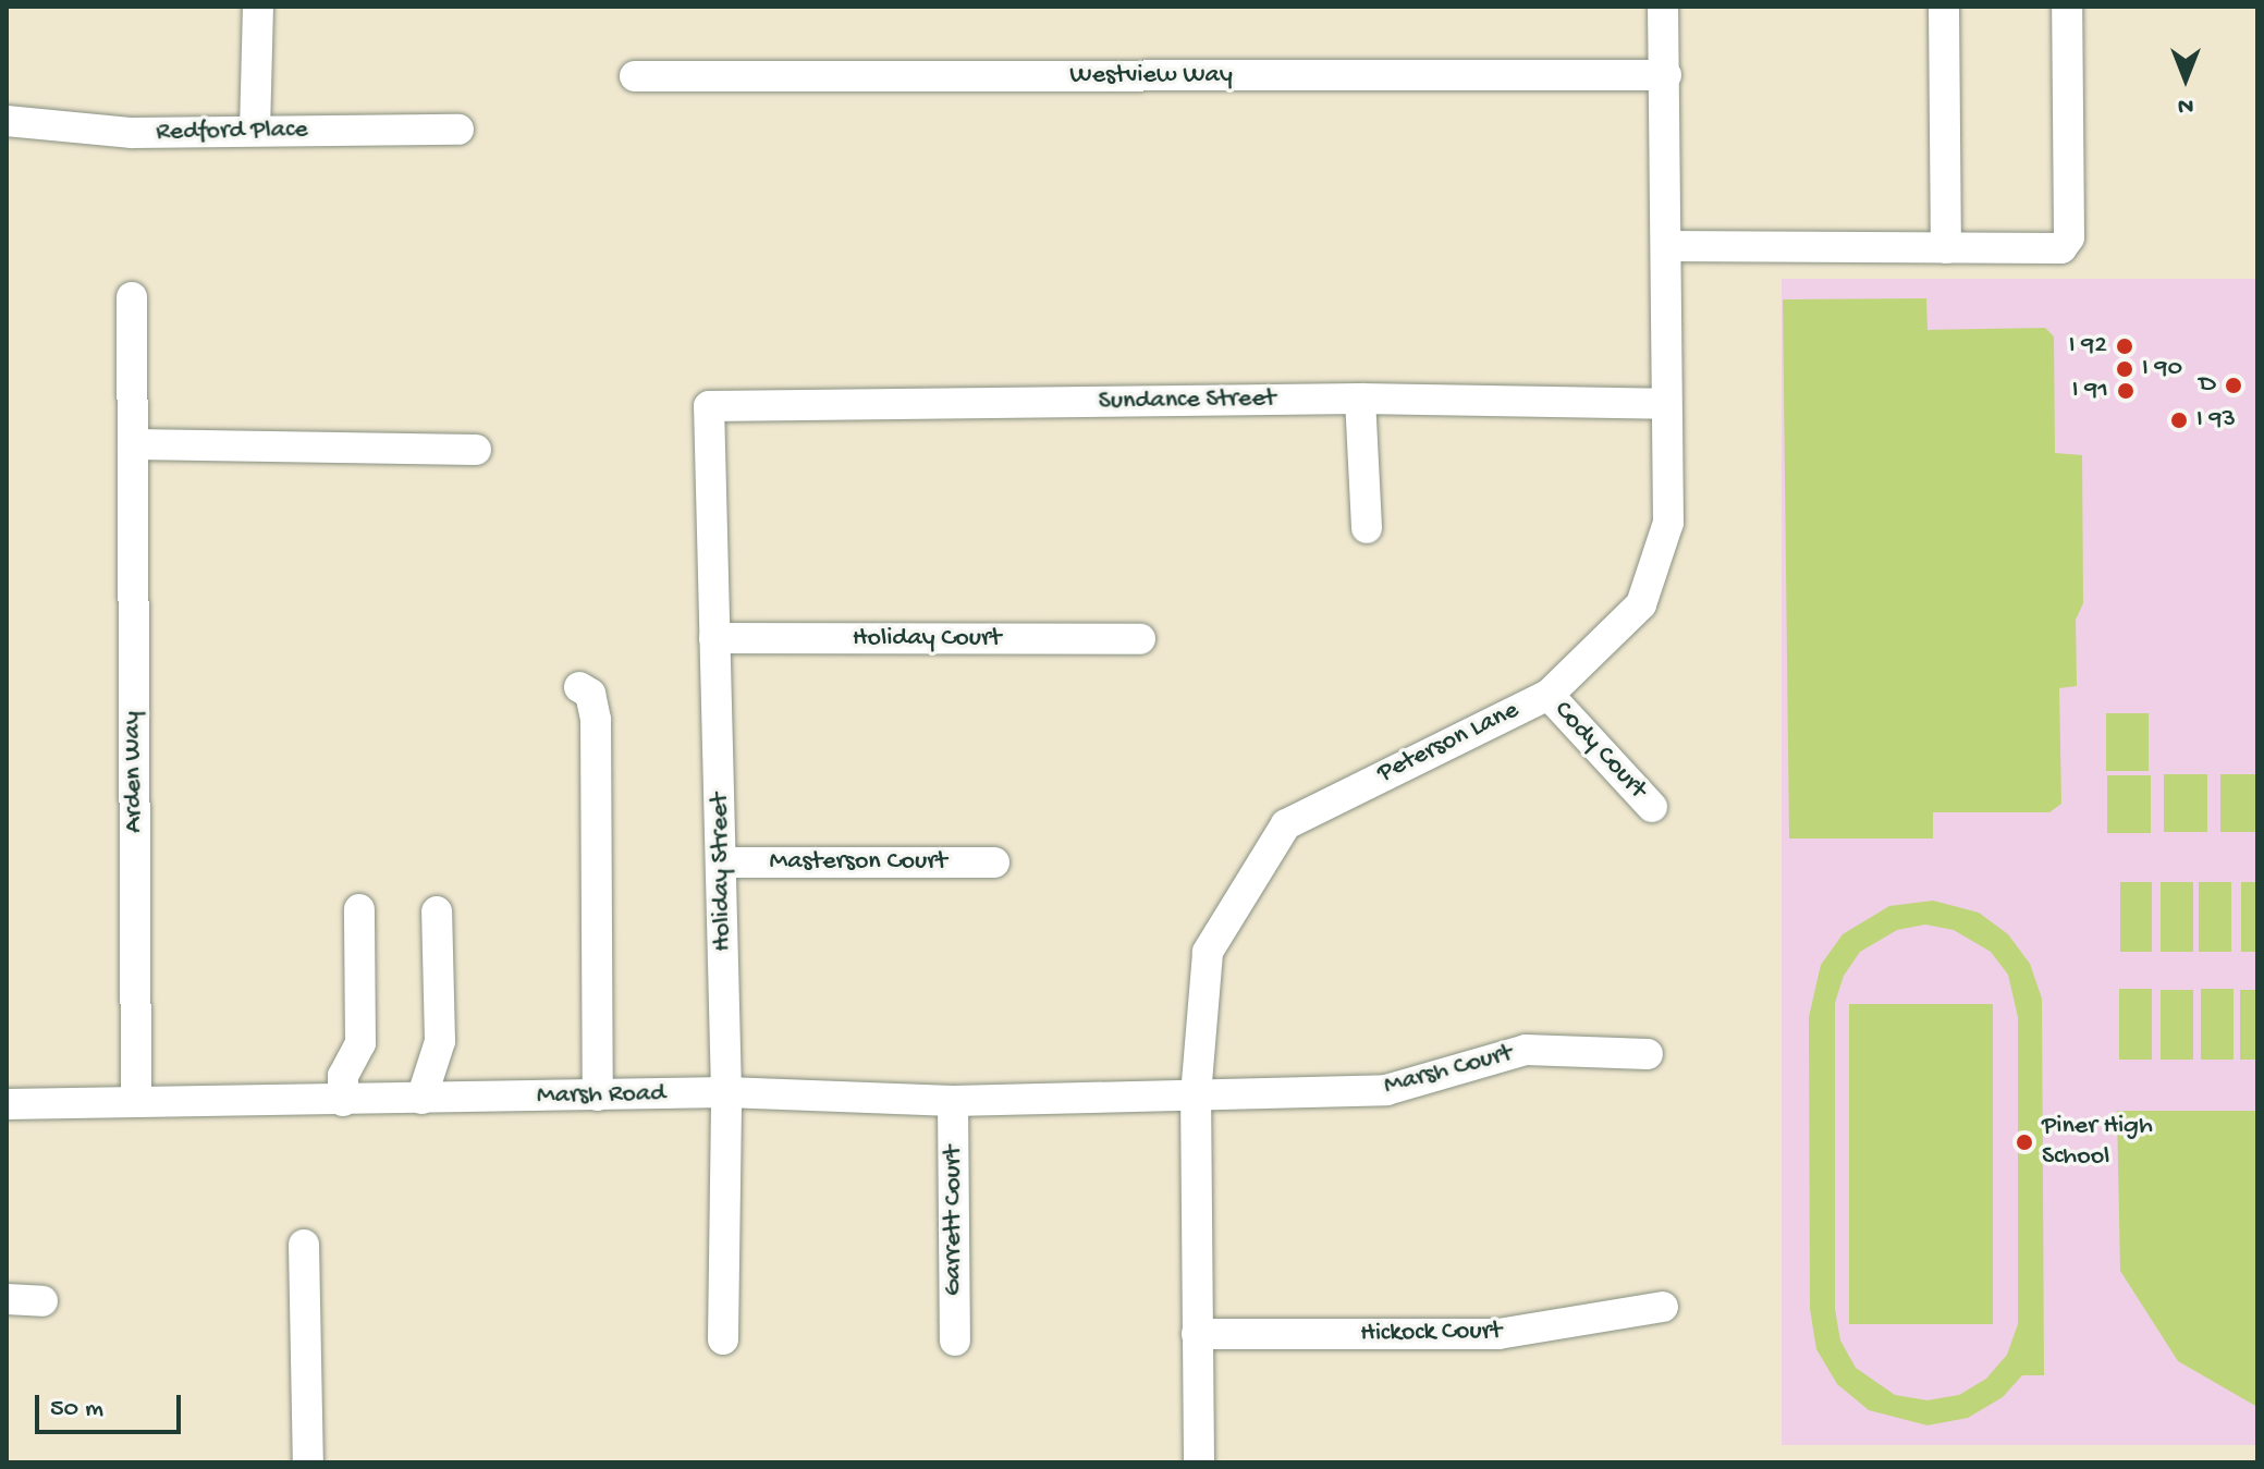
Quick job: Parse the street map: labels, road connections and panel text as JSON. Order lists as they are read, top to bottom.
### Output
{
  "streets": {
    "street": [
      "Westview Way",
      "Redford Place",
      "Sundance Street",
      "Holiday Court",
      "Peterson Lane",
      "Cody Court",
      "Arden Way",
      "Masterson Court",
      "Holiday Street",
      "Marsh Court",
      "Marsh Road",
      "Garrett Court",
      "Hickock Court"
    ]
  },
  "crossings": [
    ["Westview Way", "Peterson Lane"],
    ["Sundance Street", "Peterson Lane"],
    ["Sundance Street", "Holiday Street"],
    ["Holiday Court", "Holiday Street"],
    ["Peterson Lane", "Cody Court"],
    ["Peterson Lane", "Marsh Court"],
    ["Peterson Lane", "Marsh Road"],
    ["Peterson Lane", "Hickock Court"],
    ["Arden Way", "Marsh Road"],
    ["Masterson Court", "Holiday Street"],
    ["Holiday Street", "Marsh Road"],
    ["Marsh Court", "Marsh Road"],
    ["Marsh Road", "Garrett Court"]
  ],
  "places": [
    "I 92",
    "I 90",
    "D",
    "I 91",
    "I 93",
    "Piner High School"
  ],
  "scale_bar": "50 m",
  "north": "bottom"
}
